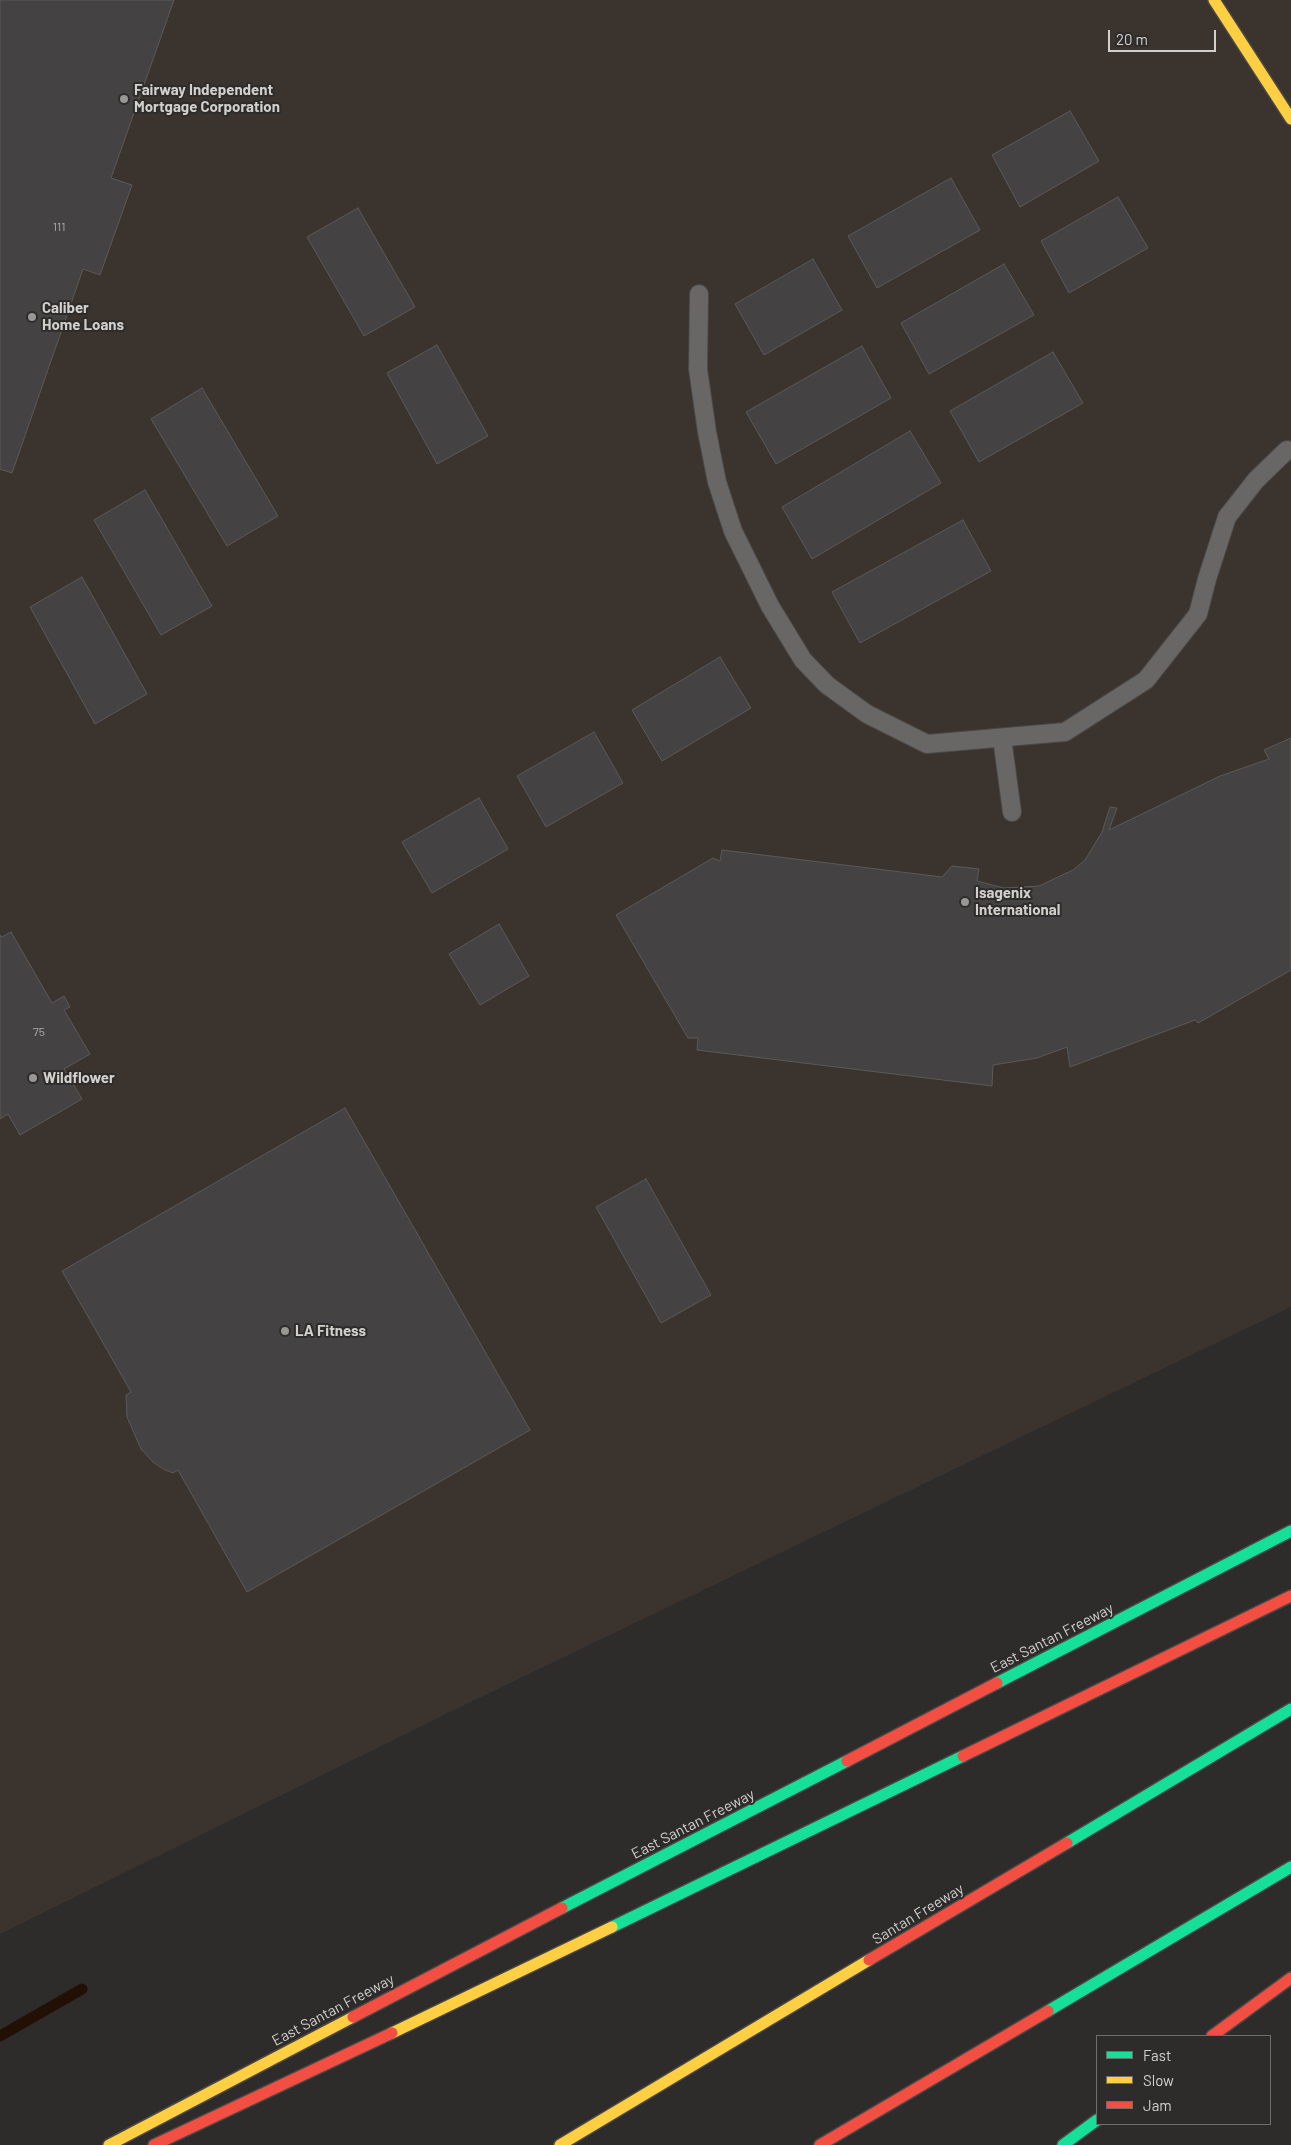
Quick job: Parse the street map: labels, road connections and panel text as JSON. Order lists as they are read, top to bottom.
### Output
{
  "streets": {
    "main road": ["East Santan Freeway", "Santan Freeway"]
  },
  "places": [
    "Fairway Independent Mortgage Corporation",
    "Caliber Home Loans",
    "Isagenix International",
    "Wildflower",
    "LA Fitness"
  ],
  "house_numbers": ["111", "75"],
  "legend": ["Fast", "Slow", "Jam"],
  "scale_bar": "20 m"
}
